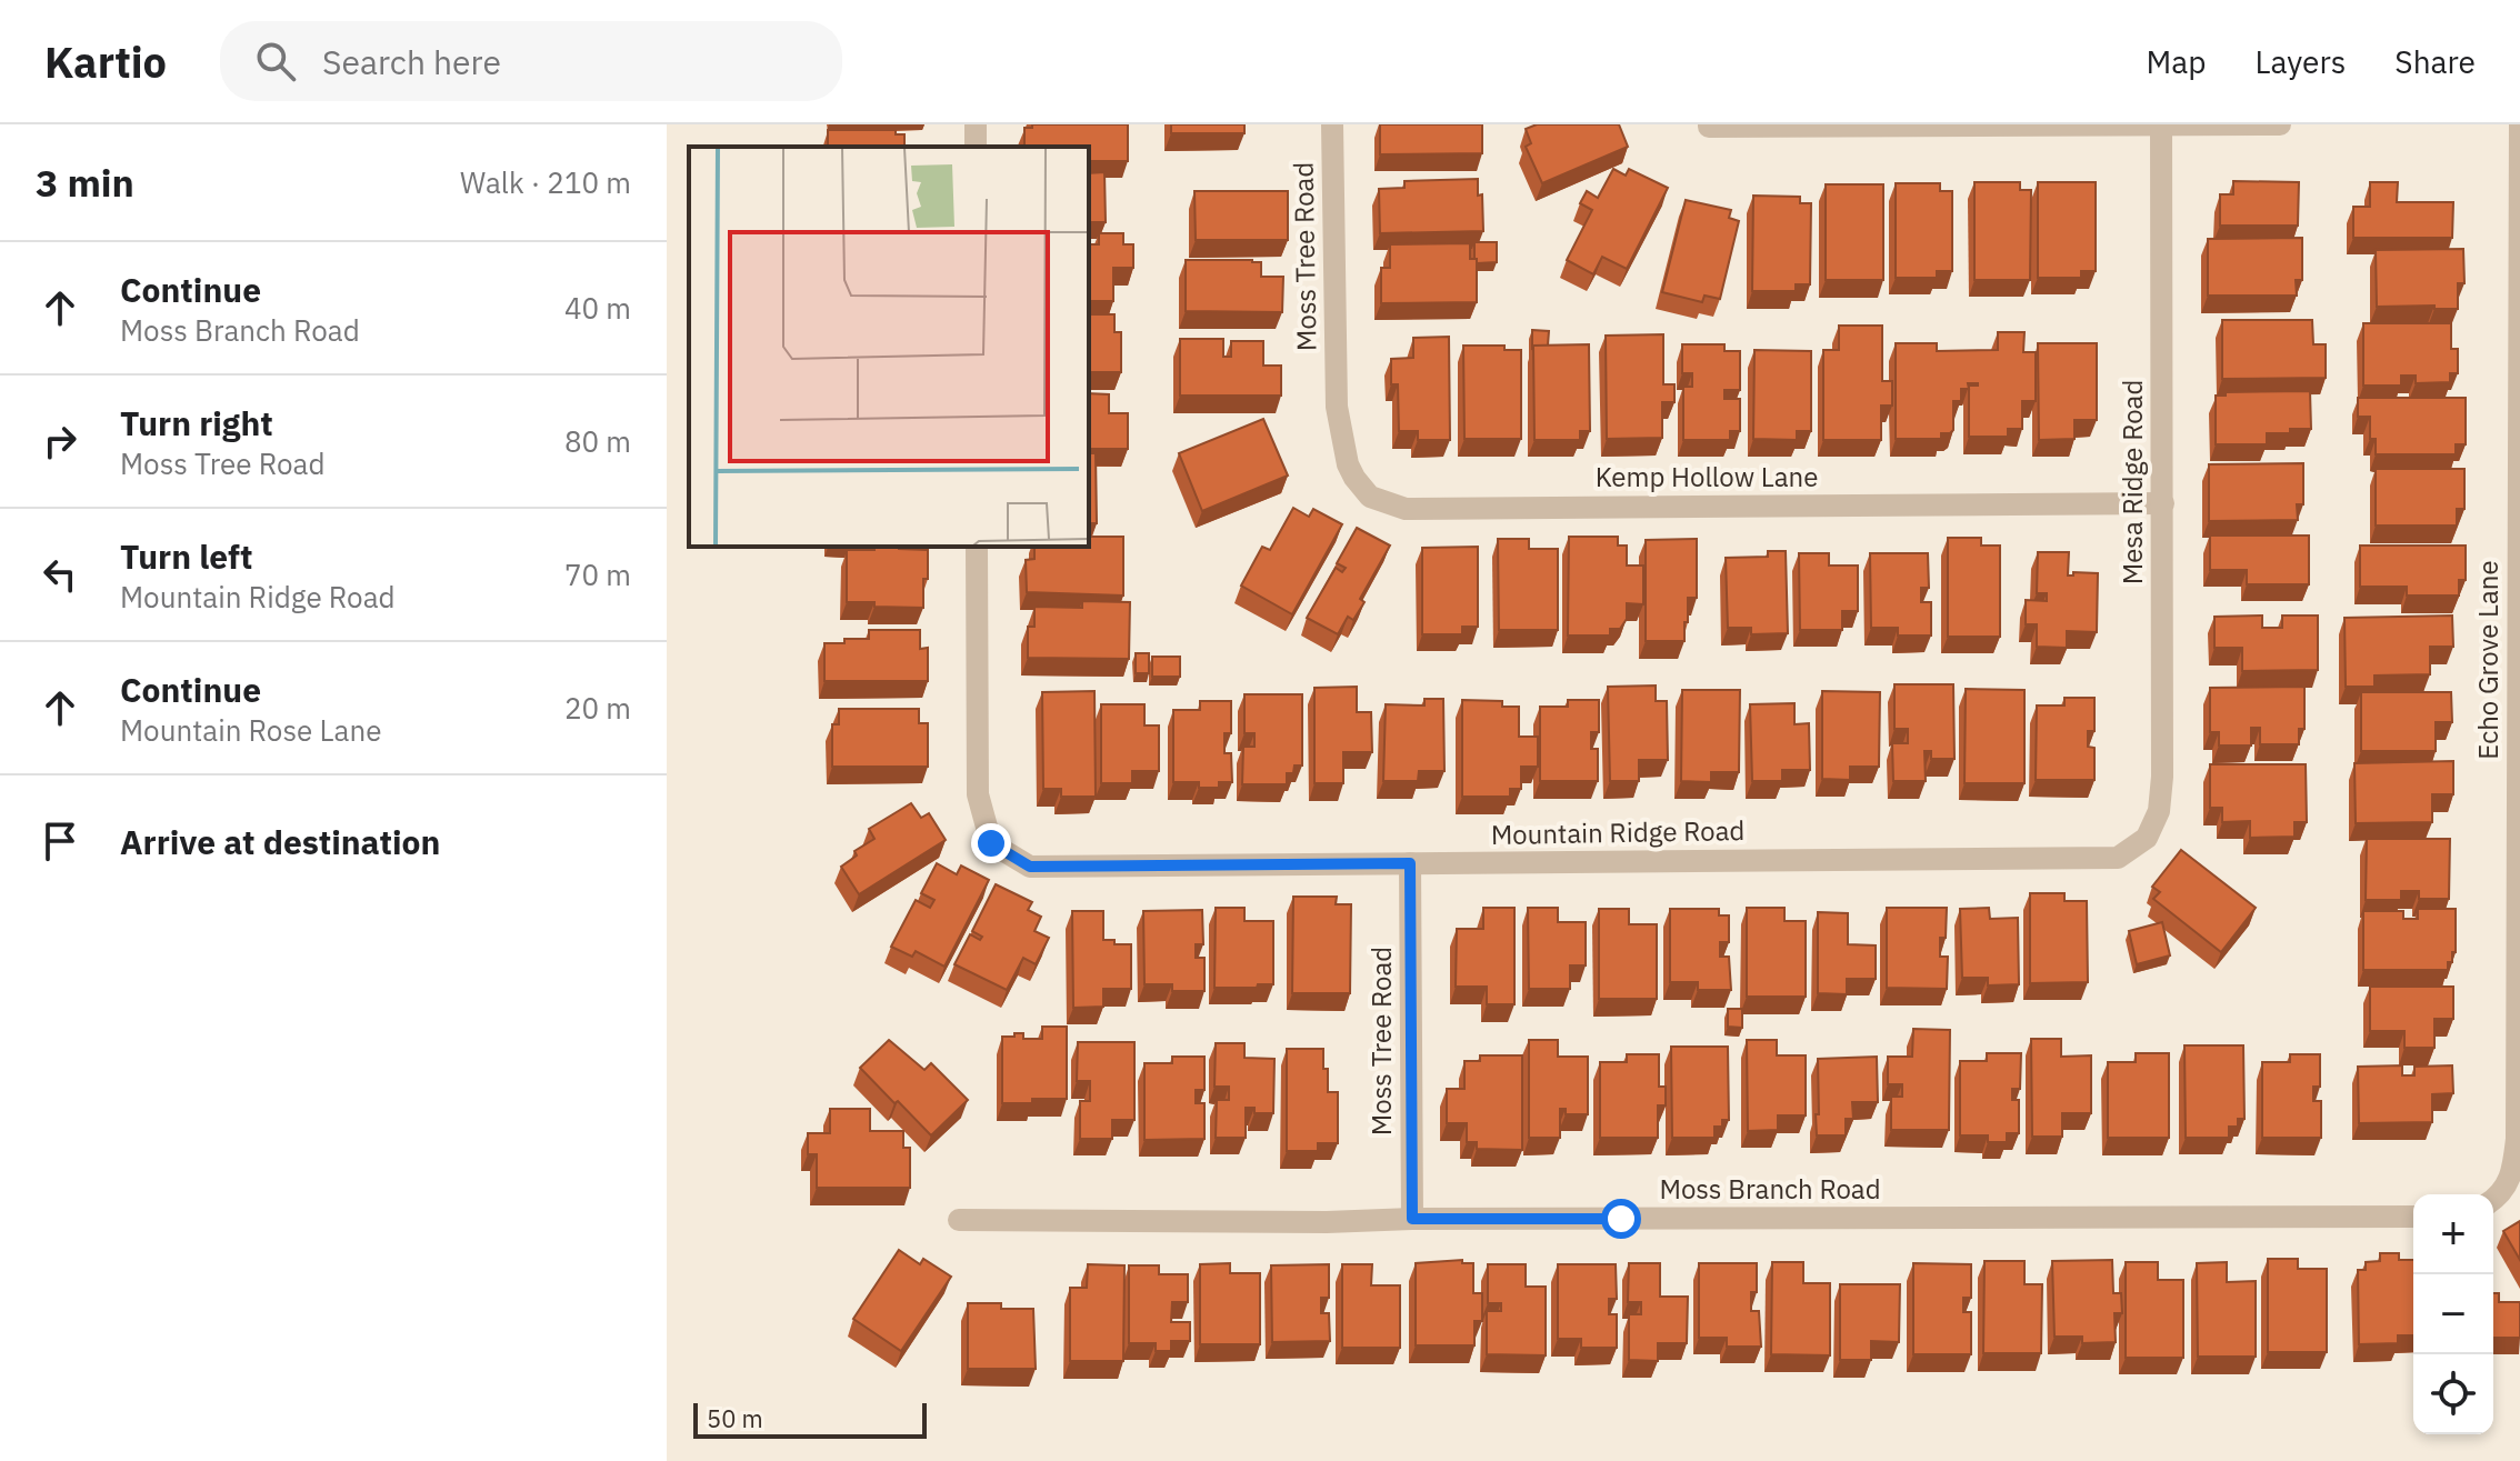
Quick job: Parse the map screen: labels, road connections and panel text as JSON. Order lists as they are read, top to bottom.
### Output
{
  "streets": {
    "street": [
      "Moss Tree Road",
      "Kemp Hollow Lane",
      "Mesa Ridge Road",
      "Echo Grove Lane",
      "Mountain Ridge Road",
      "Moss Branch Road"
    ]
  },
  "crossings": [
    ["Moss Tree Road", "Kemp Hollow Lane"],
    ["Moss Tree Road", "Mountain Ridge Road"],
    ["Moss Tree Road", "Moss Branch Road"],
    ["Kemp Hollow Lane", "Mesa Ridge Road"],
    ["Mesa Ridge Road", "Mountain Ridge Road"]
  ],
  "scale_bar": "50 m",
  "page": {
    "header": "Kartio",
    "search": "Search here",
    "nav": ["Map", "Layers", "Share"],
    "heading": ["3 min", "Walk · 210 m"],
    "list": [
      ["Continue", "Moss Branch Road", "40 m"],
      ["Turn right", "Moss Tree Road", "80 m"],
      ["Turn left", "Mountain Ridge Road", "70 m"],
      ["Continue", "Mountain Rose Lane", "20 m"],
      "Arrive at destination"
    ],
    "map_buttons": ["+", "−"],
    "scale": "50 m"
  }
}
